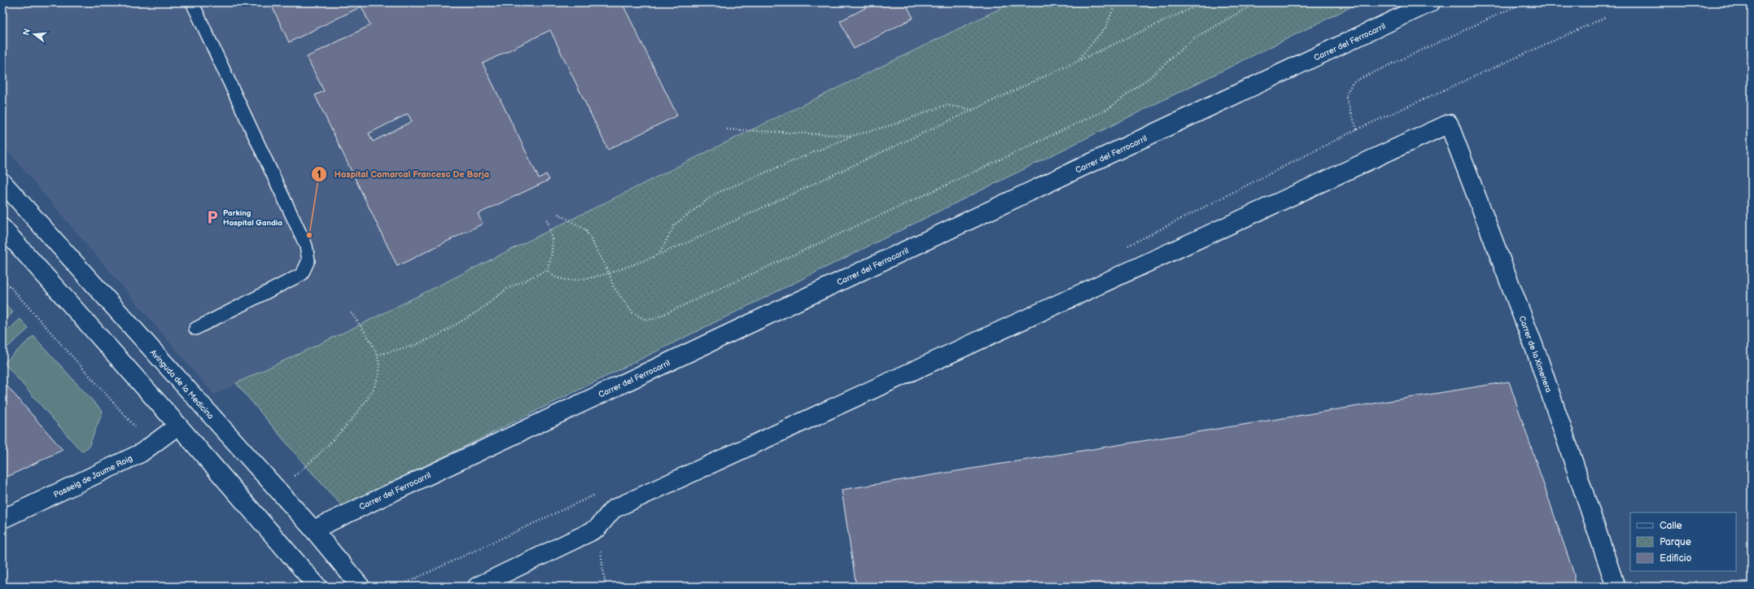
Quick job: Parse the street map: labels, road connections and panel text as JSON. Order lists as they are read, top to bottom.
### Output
{
  "streets": {
    "street": [
      "Carrer del Ferrocarril",
      "Carrer de la Ximenera",
      "Avinguda de la Medicina",
      "Passeig de Jaume Roig"
    ]
  },
  "crossings": [
    ["Carrer del Ferrocarril", "Avinguda de la Medicina"]
  ],
  "places": {
    "parking": ["Parking Hospital Gandia"],
    "other": ["Hospital Comarcal Francesc De Borja"]
  },
  "legend": ["Calle", "Parque", "Edificio"],
  "north": "left"
}
